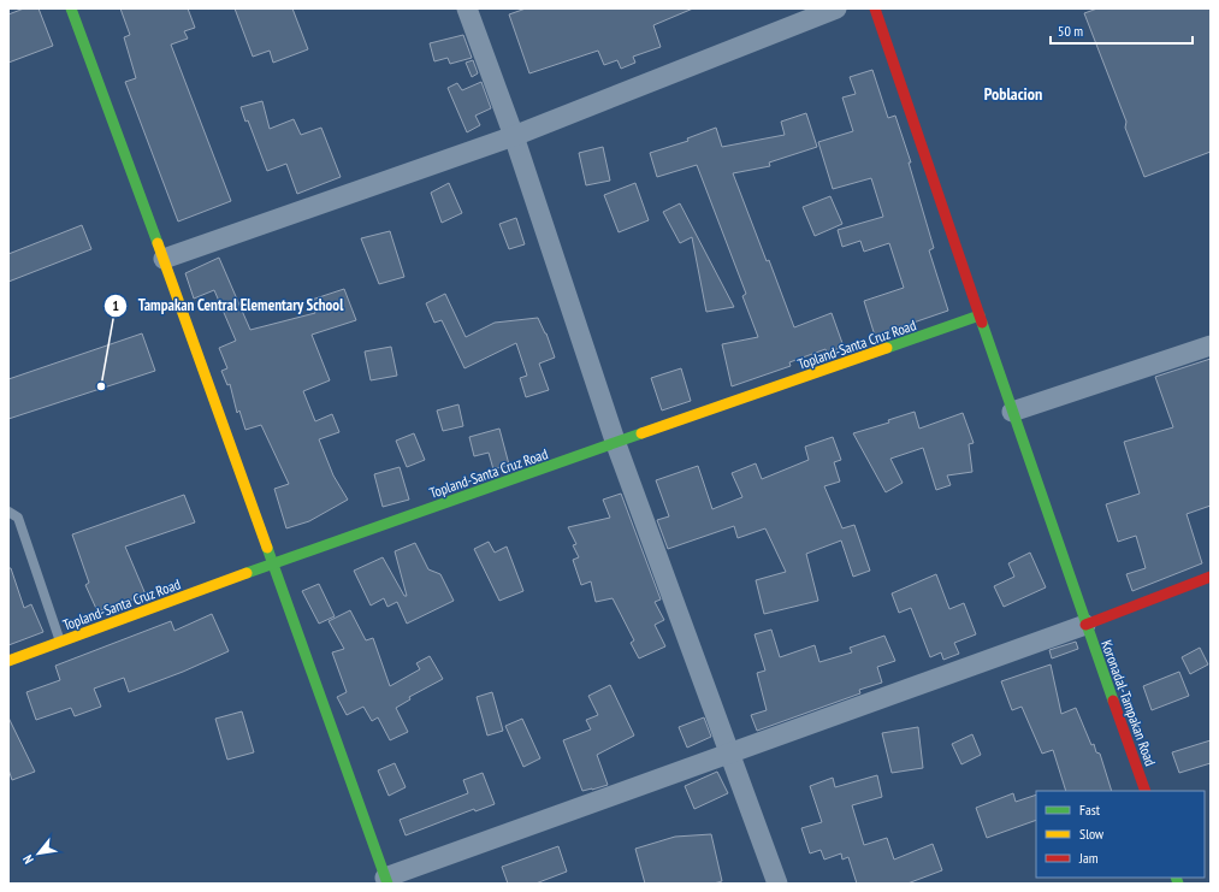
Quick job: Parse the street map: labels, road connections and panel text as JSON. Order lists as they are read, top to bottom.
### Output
{
  "streets": {
    "main road": ["Topland-Santa Cruz Road", "Koronadal-Tampakan Road"]
  },
  "crossings": [
    ["Topland-Santa Cruz Road", "Koronadal-Tampakan Road"]
  ],
  "districts": ["Poblacion"],
  "places": ["Tampakan Central Elementary School"],
  "legend": ["Fast", "Slow", "Jam"],
  "scale_bar": "50 m",
  "north": "bottom left"
}
